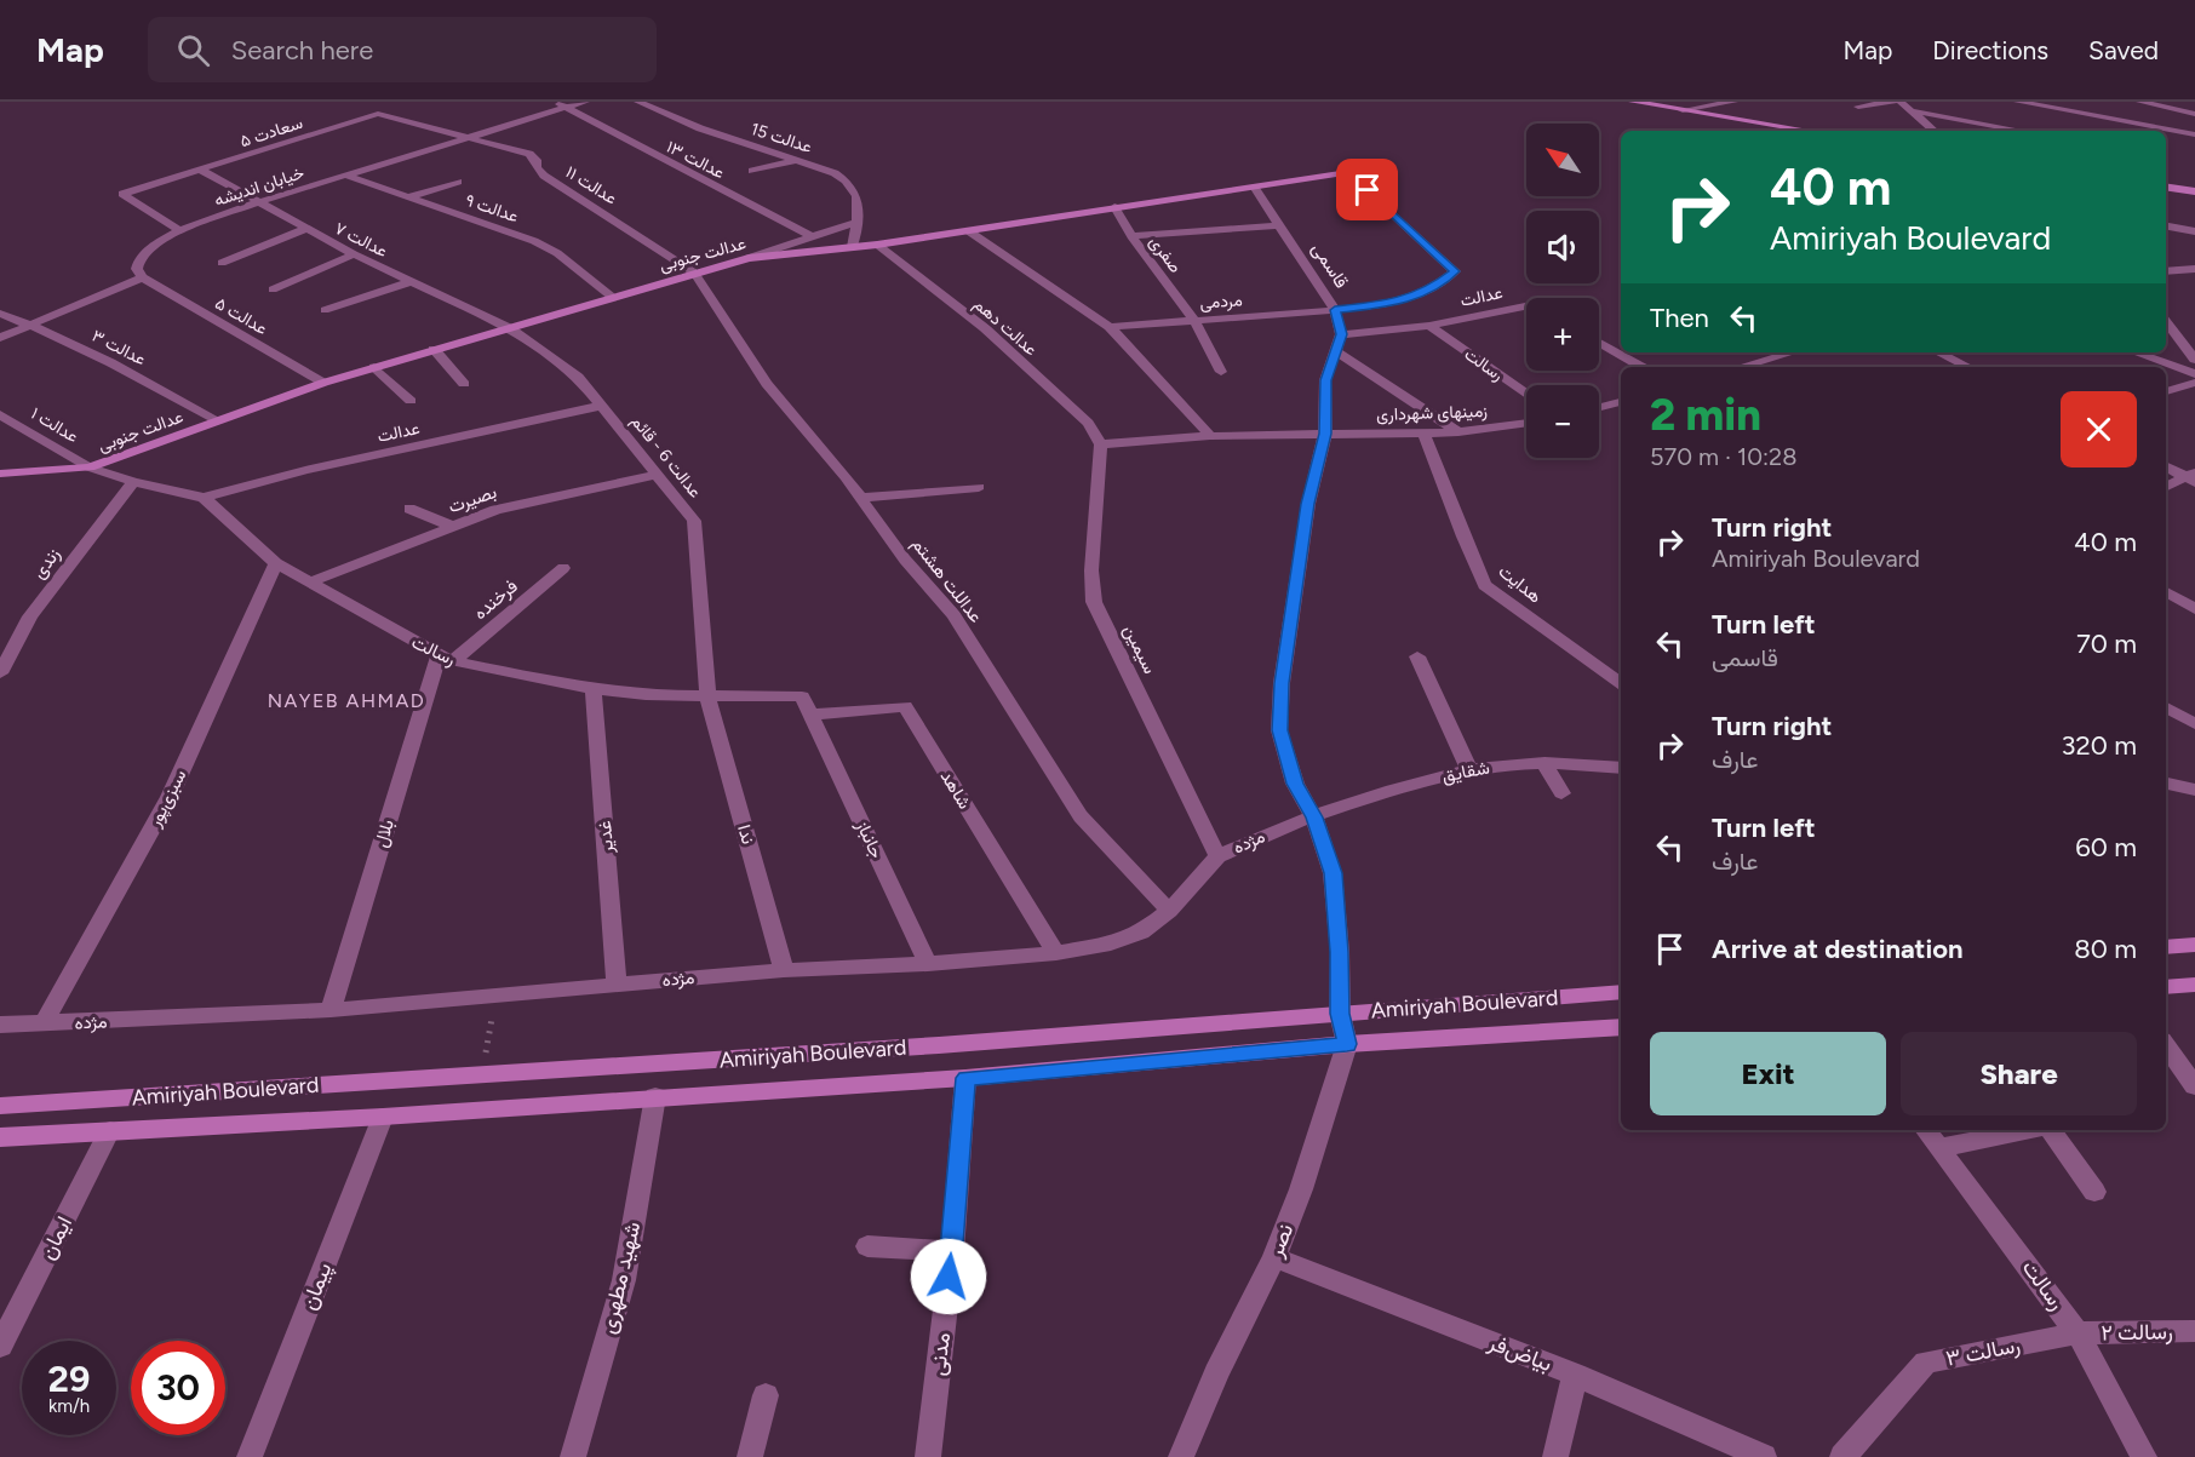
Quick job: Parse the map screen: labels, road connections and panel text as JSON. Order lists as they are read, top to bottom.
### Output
{
  "streets": {
    "street": [
      "سعادت ۵",
      "عدالت 15",
      "عدالت ۱۳",
      "عدالت ۱۱",
      "خیابان اندیشه",
      "عدالت ۹",
      "عدالت ۷",
      "عدالت جنوبی",
      "صفری",
      "قاسمی",
      "عدالت",
      "مردمی",
      "عدالت ۵",
      "عدالت دهم",
      "عدالت ۳",
      "رسالت",
      "زمینهای شهرداری",
      "عدالت ۱",
      "عدالت 6 - قائم",
      "بصیرت",
      "زندی",
      "عداللت هشتم",
      "هدایت",
      "فرخنده",
      "سیمین",
      "شقایق",
      "شاهد",
      "سبزی‌پور",
      "بلال",
      "ندا",
      "غدیر",
      "جانباز",
      "مژده",
      "Amiriyah Boulevard",
      "ایمان",
      "نصر",
      "شهید مطهری",
      "پیمان",
      "رسالت ۲",
      "رسالت ۳",
      "بیاض‌فر",
      "مدنی"
    ]
  },
  "crossings": [
    ["سعادت ۵", "عدالت ۱۱"],
    ["سعادت ۵", "خیابان اندیشه"],
    ["سعادت ۵", "عدالت ۷"],
    ["عدالت 15", "عدالت جنوبی"],
    ["عدالت ۱۳", "خیابان اندیشه"],
    ["عدالت ۱۱", "خیابان اندیشه"],
    ["عدالت ۱۱", "عدالت جنوبی"],
    ["عدالت ۱۱", "عداللت هشتم"],
    ["خیابان اندیشه", "عدالت ۹"],
    ["خیابان اندیشه", "عدالت ۷"],
    ["خیابان اندیشه", "عدالت ۵"],
    ["عدالت ۹", "عدالت جنوبی"],
    ["عدالت ۷", "عدالت جنوبی"],
    ["عدالت ۷", "عدالت 6 - قائم"],
    ["عدالت جنوبی", "صفری"],
    ["عدالت جنوبی", "قاسمی"],
    ["عدالت جنوبی", "مردمی"],
    ["عدالت جنوبی", "عدالت ۵"],
    ["عدالت جنوبی", "عدالت دهم"],
    ["عدالت جنوبی", "عدالت ۳"],
    ["عدالت جنوبی", "رسالت"],
    ["عدالت جنوبی", "عدالت ۱"],
    ["عدالت جنوبی", "عدالت 6 - قائم"],
    ["عدالت جنوبی", "عداللت هشتم"],
    ["صفری", "مردمی"],
    ["قاسمی", "عدالت"],
    ["قاسمی", "مردمی"],
    ["قاسمی", "زمینهای شهرداری"],
    ["قاسمی", "شقایق"],
    ["قاسمی", "مژده"],
    ["قاسمی", "Amiriyah Boulevard"],
    ["عدالت", "رسالت"],
    ["عدالت", "عدالت 6 - قائم"],
    ["عدالت دهم", "زمینهای شهرداری"],
    ["عدالت دهم", "سیمین"],
    ["رسالت", "عدالت ۱"],
    ["رسالت", "عدالت 6 - قائم"],
    ["رسالت", "بصیرت"],
    ["رسالت", "زندی"],
    ["رسالت", "فرخنده"],
    ["رسالت", "شاهد"],
    ["رسالت", "سبزی‌پور"],
    ["رسالت", "بلال"],
    ["رسالت", "ندا"],
    ["رسالت", "غدیر"],
    ["رسالت", "جانباز"],
    ["رسالت", "رسالت ۲"],
    ["رسالت", "رسالت ۳"],
    ["زمینهای شهرداری", "هدایت"],
    ["زمینهای شهرداری", "سیمین"],
    ["عدالت 6 - قائم", "بصیرت"],
    ["عدالت 6 - قائم", "ندا"],
    ["عداللت هشتم", "مژده"],
    ["فرخنده", "بلال"],
    ["سیمین", "مژده"],
    ["شقایق", "مژده"],
    ["شاهد", "جانباز"],
    ["شاهد", "مژده"],
    ["سبزی‌پور", "مژده"],
    ["بلال", "مژده"],
    ["ندا", "مژده"],
    ["غدیر", "مژده"],
    ["جانباز", "مژده"],
    ["Amiriyah Boulevard", "ایمان"],
    ["Amiriyah Boulevard", "نصر"],
    ["Amiriyah Boulevard", "شهید مطهری"],
    ["Amiriyah Boulevard", "پیمان"],
    ["Amiriyah Boulevard", "مدنی"],
    ["نصر", "بیاض‌فر"],
    ["رسالت ۲", "رسالت ۳"]
  ],
  "districts": ["NAYEB AHMAD"],
  "north": "top left",
  "page": {
    "header": "Map",
    "search": "Search here",
    "nav": ["Map", "Directions", "Saved"],
    "map_buttons": ["+", "−"],
    "turn": ["40 m", "Amiriyah Boulevard"],
    "then": "Then",
    "heading": ["2 min", "570 m · 10:28"],
    "list": [
      {
        "name": "Turn right",
        "note": "Amiriyah Boulevard",
        "value": "40 m"
      },
      {
        "name": "Turn left",
        "note": "قاسمی",
        "value": "70 m"
      },
      {
        "name": "Turn right",
        "note": "عارف",
        "value": "320 m"
      },
      {
        "name": "Turn left",
        "note": "عارف",
        "value": "60 m"
      },
      {
        "name": "Arrive at destination",
        "value": "80 m"
      }
    ],
    "buttons": ["Exit", "Share"],
    "speed": "29 km/h",
    "limit": "30"
  }
}
